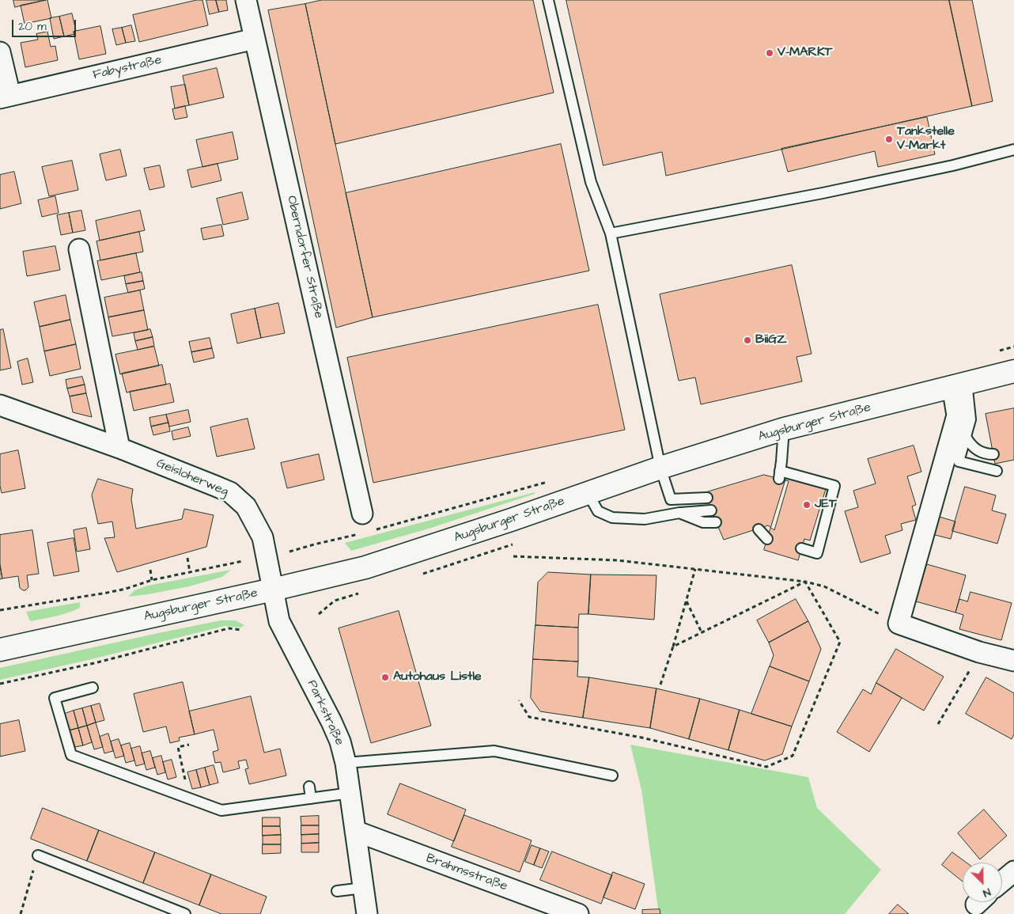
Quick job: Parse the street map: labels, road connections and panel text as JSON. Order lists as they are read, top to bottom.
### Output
{
  "streets": {
    "street": [
      "Fabystraße",
      "Oberndorfer Straße",
      "Augsburger Straße",
      "Geisloherweg",
      "Parkstraße",
      "Brahmsstraße"
    ]
  },
  "crossings": [
    ["Fabystraße", "Oberndorfer Straße"],
    ["Augsburger Straße", "Geisloherweg"],
    ["Augsburger Straße", "Parkstraße"],
    ["Geisloherweg", "Parkstraße"],
    ["Parkstraße", "Brahmsstraße"]
  ],
  "places": [
    "V-MARKT",
    "Tankstelle V-Markt",
    "BiiGZ",
    "JET",
    "Autohaus Listle"
  ],
  "scale_bar": "20 m",
  "north": "bottom right"
}
